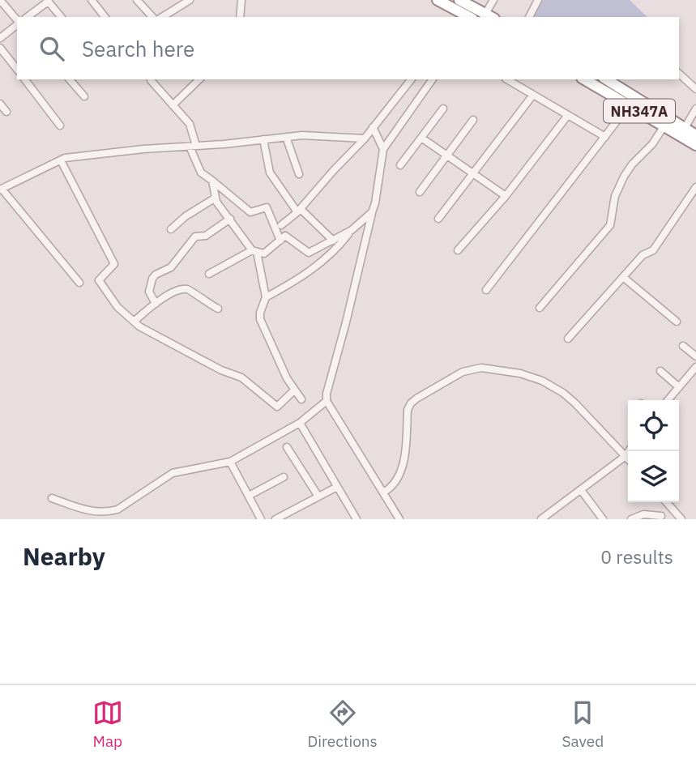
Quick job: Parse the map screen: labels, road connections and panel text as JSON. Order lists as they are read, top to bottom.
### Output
{
  "streets": {
    "highway": ["NH347A"]
  },
  "page": {
    "search": "Search here",
    "heading": ["Nearby", "0 results"],
    "nav": ["Map", "Directions", "Saved"]
  }
}
